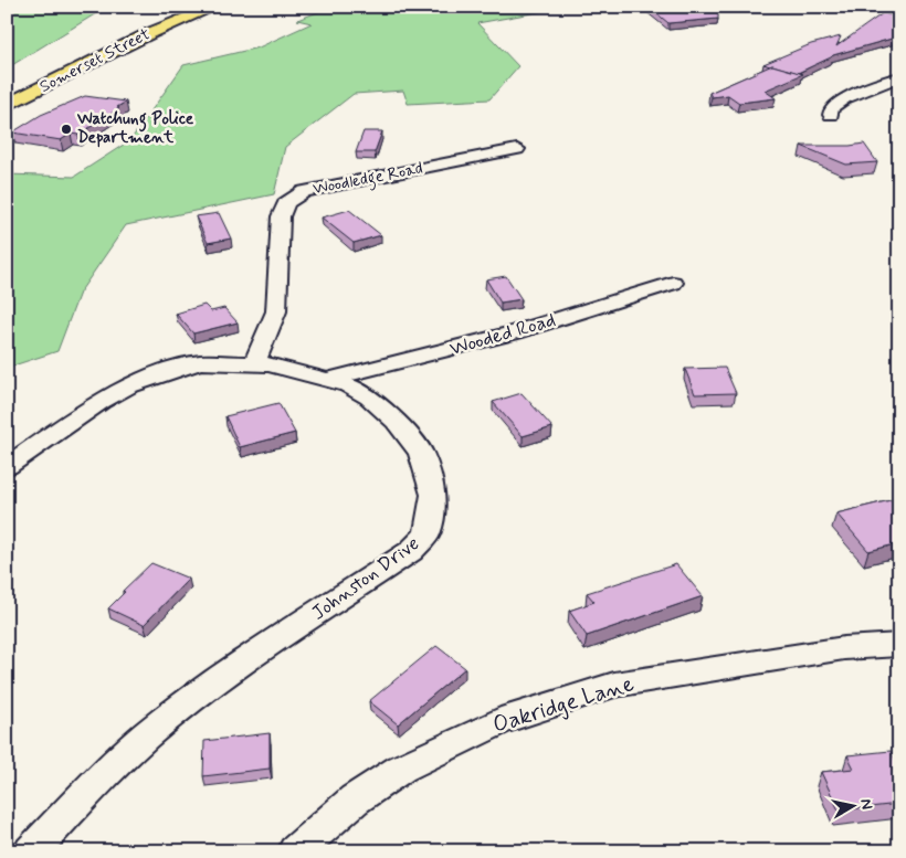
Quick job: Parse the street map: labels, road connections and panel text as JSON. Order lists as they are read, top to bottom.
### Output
{
  "streets": {
    "main road": ["Somerset Street"],
    "street": [
      "Woodledge Road",
      "Wooded Road",
      "Johnston Drive",
      "Oakridge Lane"
    ]
  },
  "crossings": [
    ["Woodledge Road", "Johnston Drive"],
    ["Wooded Road", "Johnston Drive"]
  ],
  "places": ["Watchung Police Department"],
  "north": "right"
}
